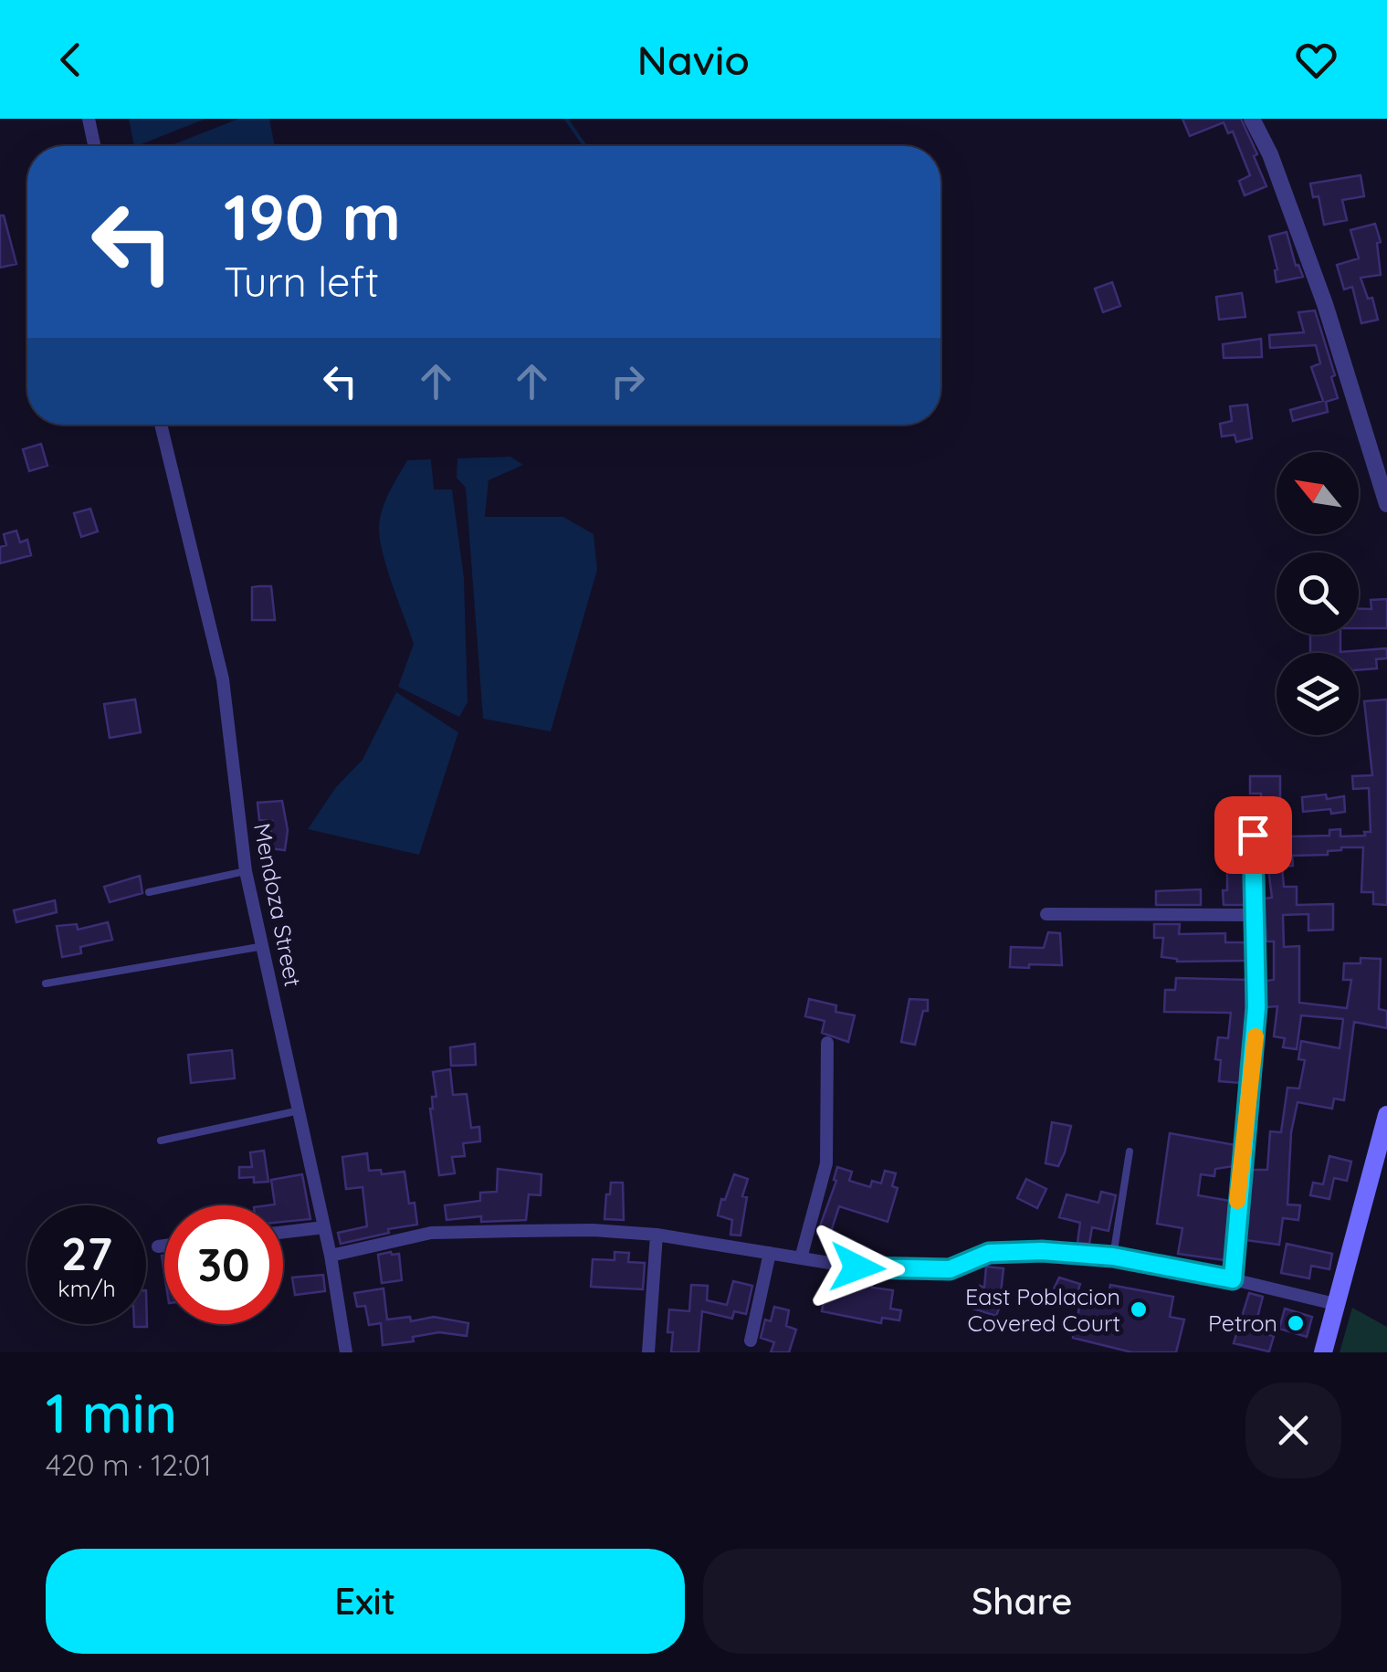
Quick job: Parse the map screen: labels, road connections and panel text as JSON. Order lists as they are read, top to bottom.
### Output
{
  "streets": {
    "street": ["Mendoza Street"]
  },
  "places": ["East Poblacion Covered Court", "Petron"],
  "north": "top left",
  "page": {
    "header": "Navio",
    "turn": ["190 m", "Turn left"],
    "speed": "27 km/h",
    "limit": "30",
    "heading": ["1 min", "420 m · 12:01"],
    "buttons": ["Exit", "Share"]
  }
}
